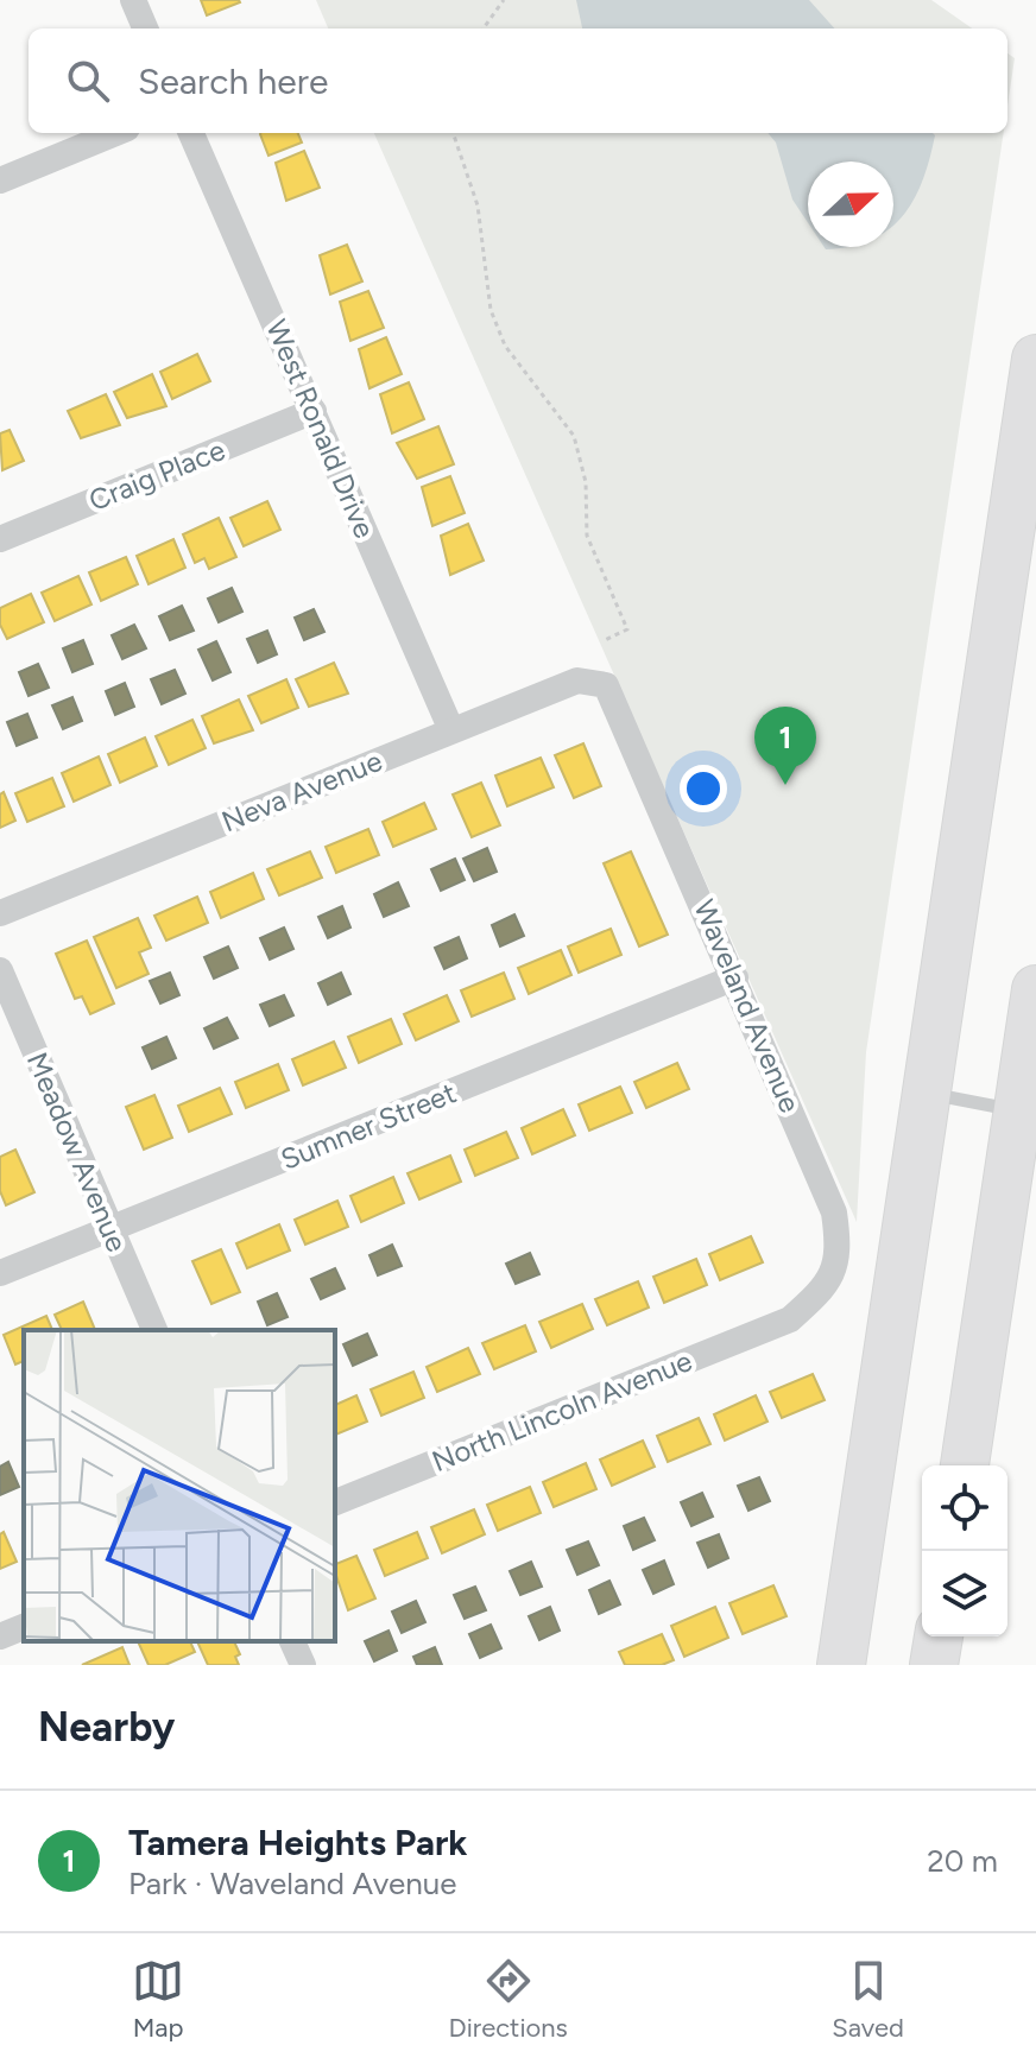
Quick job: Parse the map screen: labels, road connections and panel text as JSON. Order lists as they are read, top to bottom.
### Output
{
  "streets": {
    "street": [
      "West Ronald Drive",
      "Craig Place",
      "Neva Avenue",
      "Waveland Avenue",
      "Sumner Street",
      "Meadow Avenue",
      "North Lincoln Avenue"
    ]
  },
  "crossings": [
    ["West Ronald Drive", "Craig Place"],
    ["West Ronald Drive", "Neva Avenue"],
    ["Neva Avenue", "Waveland Avenue"],
    ["Waveland Avenue", "Sumner Street"],
    ["Waveland Avenue", "North Lincoln Avenue"],
    ["Sumner Street", "Meadow Avenue"]
  ],
  "north": "right",
  "page": {
    "search": "Search here",
    "pins": "1",
    "heading": "Nearby",
    "list": [
      {
        "mark": "1",
        "name": "Tamera Heights Park",
        "note": "Park · Waveland Avenue",
        "value": "20 m"
      }
    ],
    "nav": ["Map", "Directions", "Saved"]
  }
}
